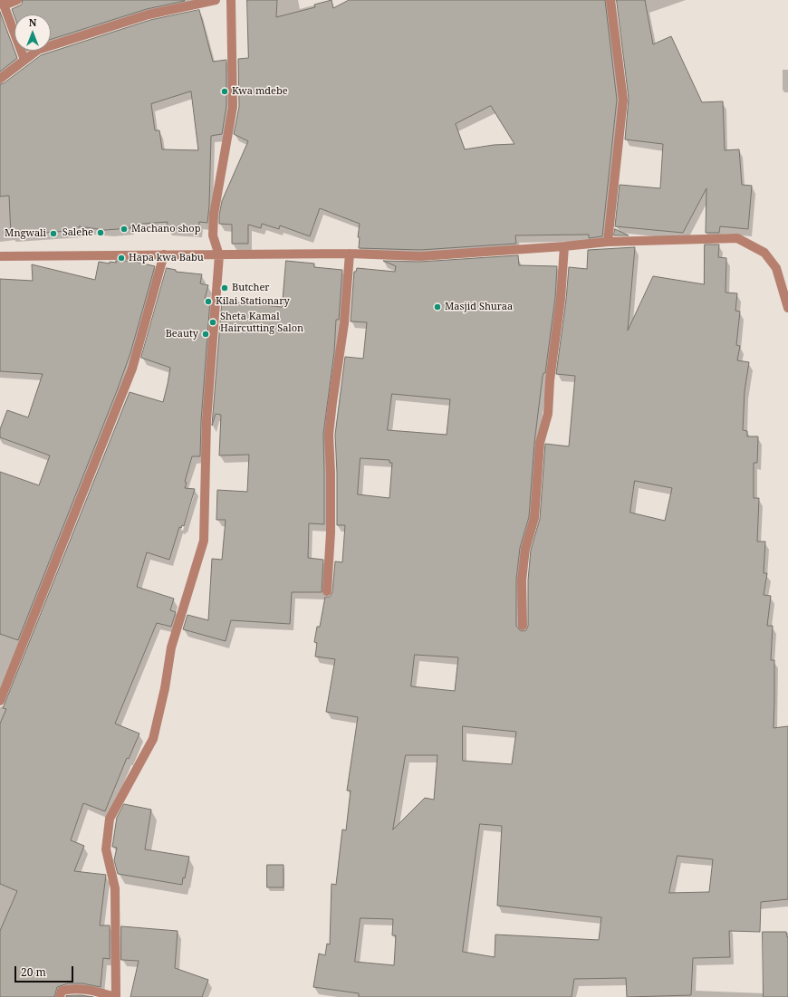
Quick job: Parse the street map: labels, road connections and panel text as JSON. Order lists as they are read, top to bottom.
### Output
{
  "places": [
    "Kwa mdebe",
    "Machano shop",
    "Salehe",
    "Mngwali",
    "Hapa kwa Babu",
    "Butcher",
    "Kilai Stationary",
    "Masjid Shuraa",
    "Sheta Kamal Haircutting Salon",
    "Beauty"
  ],
  "scale_bar": "20 m",
  "north": "top"
}
